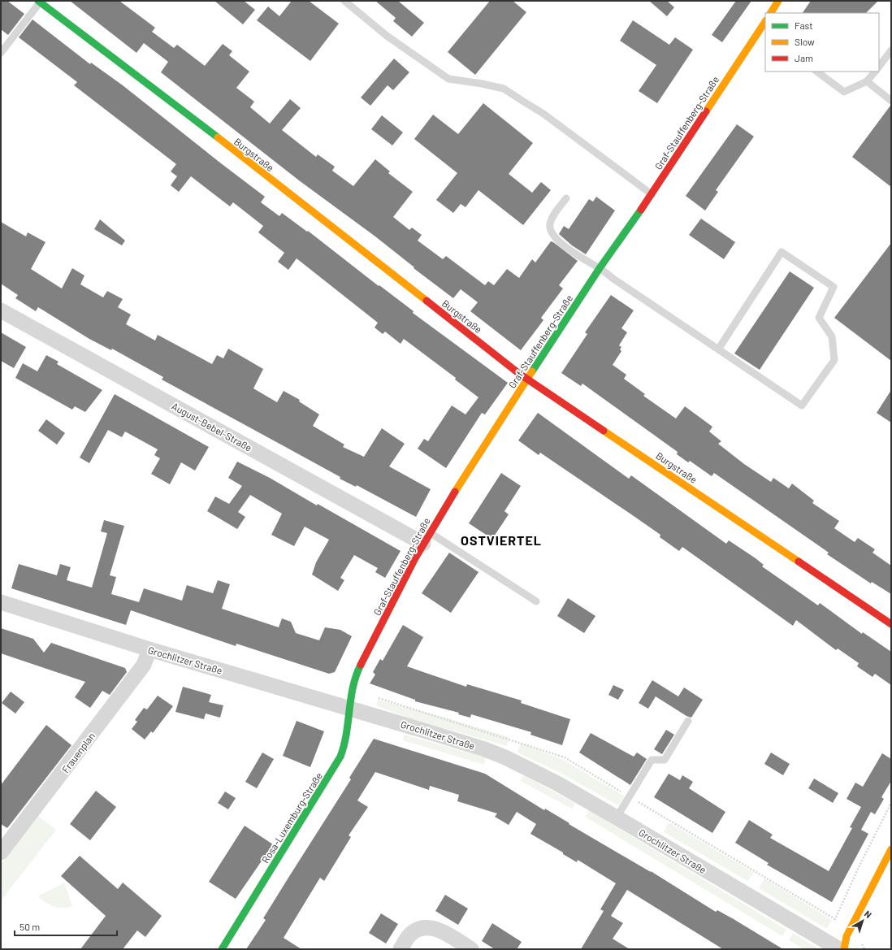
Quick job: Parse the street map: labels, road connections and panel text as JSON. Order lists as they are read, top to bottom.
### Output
{
  "streets": {
    "street": [
      "Graf-Stauffenberg-Straße",
      "Burgstraße",
      "August-Bebel-Straße",
      "Grochlitzer Straße",
      "Frauenplan",
      "Rosa-Luxemburg-Straße"
    ]
  },
  "crossings": [
    ["Graf-Stauffenberg-Straße", "Burgstraße"],
    ["Graf-Stauffenberg-Straße", "August-Bebel-Straße"],
    ["Graf-Stauffenberg-Straße", "Rosa-Luxemburg-Straße"],
    ["Grochlitzer Straße", "Frauenplan"],
    ["Grochlitzer Straße", "Rosa-Luxemburg-Straße"]
  ],
  "districts": ["OSTVIERTEL"],
  "legend": ["Fast", "Slow", "Jam"],
  "scale_bar": "50 m",
  "north": "top right"
}
